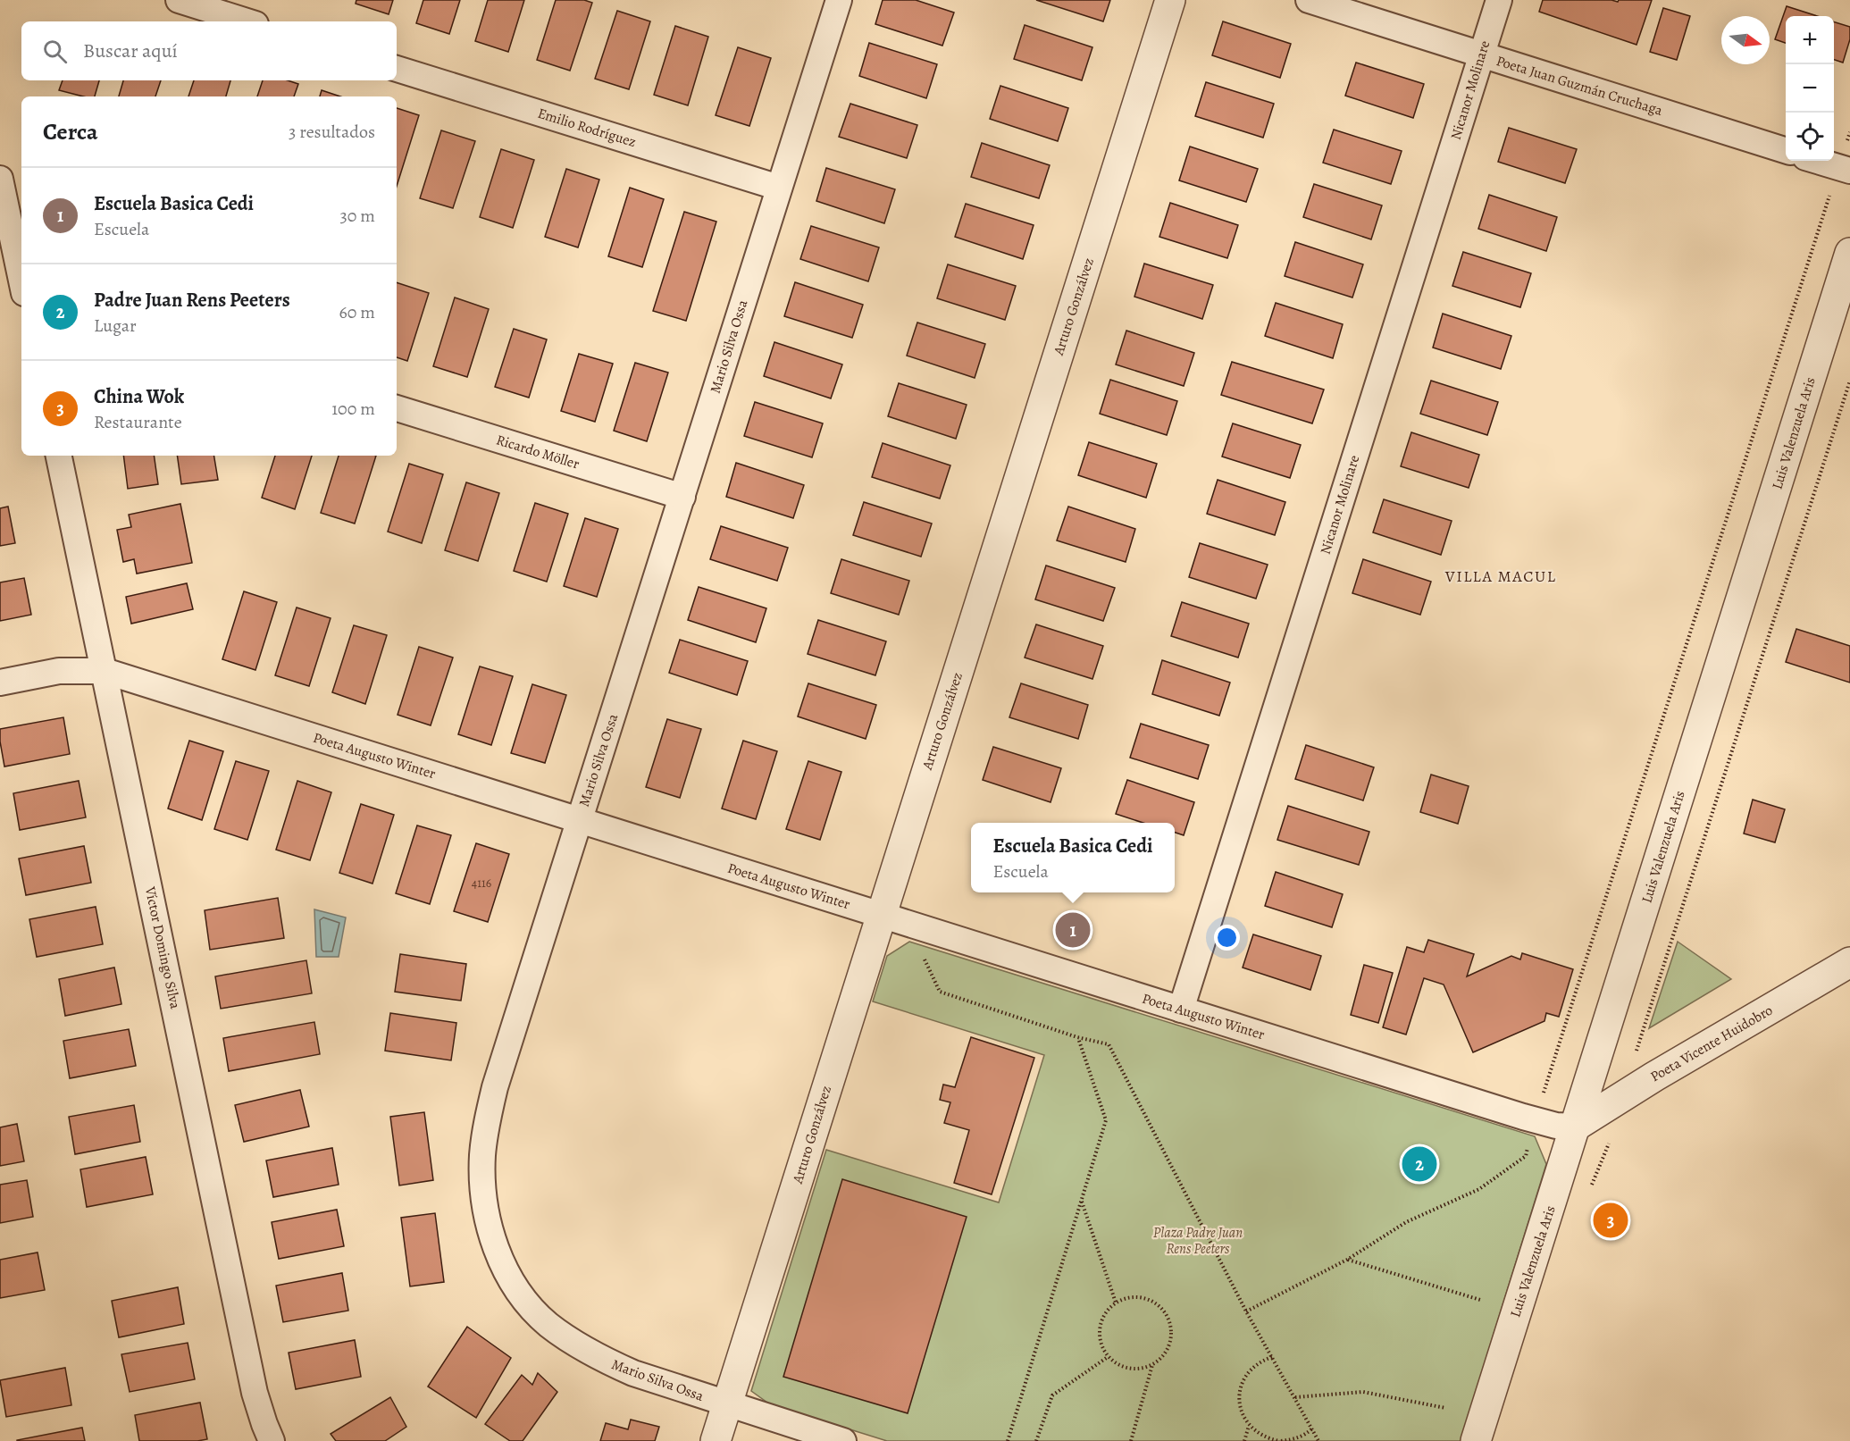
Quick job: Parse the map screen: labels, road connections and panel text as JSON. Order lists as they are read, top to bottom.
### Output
{
  "streets": {
    "street": [
      "Poeta Juan Guzmán Cruchaga",
      "Nicanor Molinare",
      "Emilio Rodríguez",
      "Arturo Gonzálvez",
      "Mario Silva Ossa",
      "Luis Valenzuela Aris",
      "Ricardo Möller",
      "Poeta Augusto Winter",
      "Víctor Domingo Silva",
      "Poeta Vicente Huidobro"
    ]
  },
  "crossings": [
    ["Poeta Juan Guzmán Cruchaga", "Nicanor Molinare"],
    ["Nicanor Molinare", "Poeta Augusto Winter"],
    ["Emilio Rodríguez", "Mario Silva Ossa"],
    ["Arturo Gonzálvez", "Mario Silva Ossa"],
    ["Arturo Gonzálvez", "Poeta Augusto Winter"],
    ["Mario Silva Ossa", "Ricardo Möller"],
    ["Mario Silva Ossa", "Poeta Augusto Winter"],
    ["Luis Valenzuela Aris", "Poeta Augusto Winter"],
    ["Luis Valenzuela Aris", "Poeta Vicente Huidobro"],
    ["Poeta Augusto Winter", "Víctor Domingo Silva"],
    ["Poeta Augusto Winter", "Poeta Vicente Huidobro"]
  ],
  "districts": ["VILLA MACUL"],
  "parks": ["Plaza Padre Juan Rens Peeters"],
  "house_numbers": ["4116"],
  "north": "right",
  "page": {
    "map_buttons": ["+", "−"],
    "search": "Buscar aquí",
    "heading": ["Cerca", "3 resultados"],
    "list": [
      {
        "mark": "1",
        "name": "Escuela Basica Cedi",
        "note": "Escuela",
        "value": "30 m"
      },
      {
        "mark": "2",
        "name": "Padre Juan Rens Peeters",
        "note": "Lugar",
        "value": "60 m"
      },
      {
        "mark": "3",
        "name": "China Wok",
        "note": "Restaurante",
        "value": "100 m"
      }
    ],
    "popup": ["Escuela Basica Cedi", "Escuela"],
    "pins": ["1", "2", "3"]
  }
}
